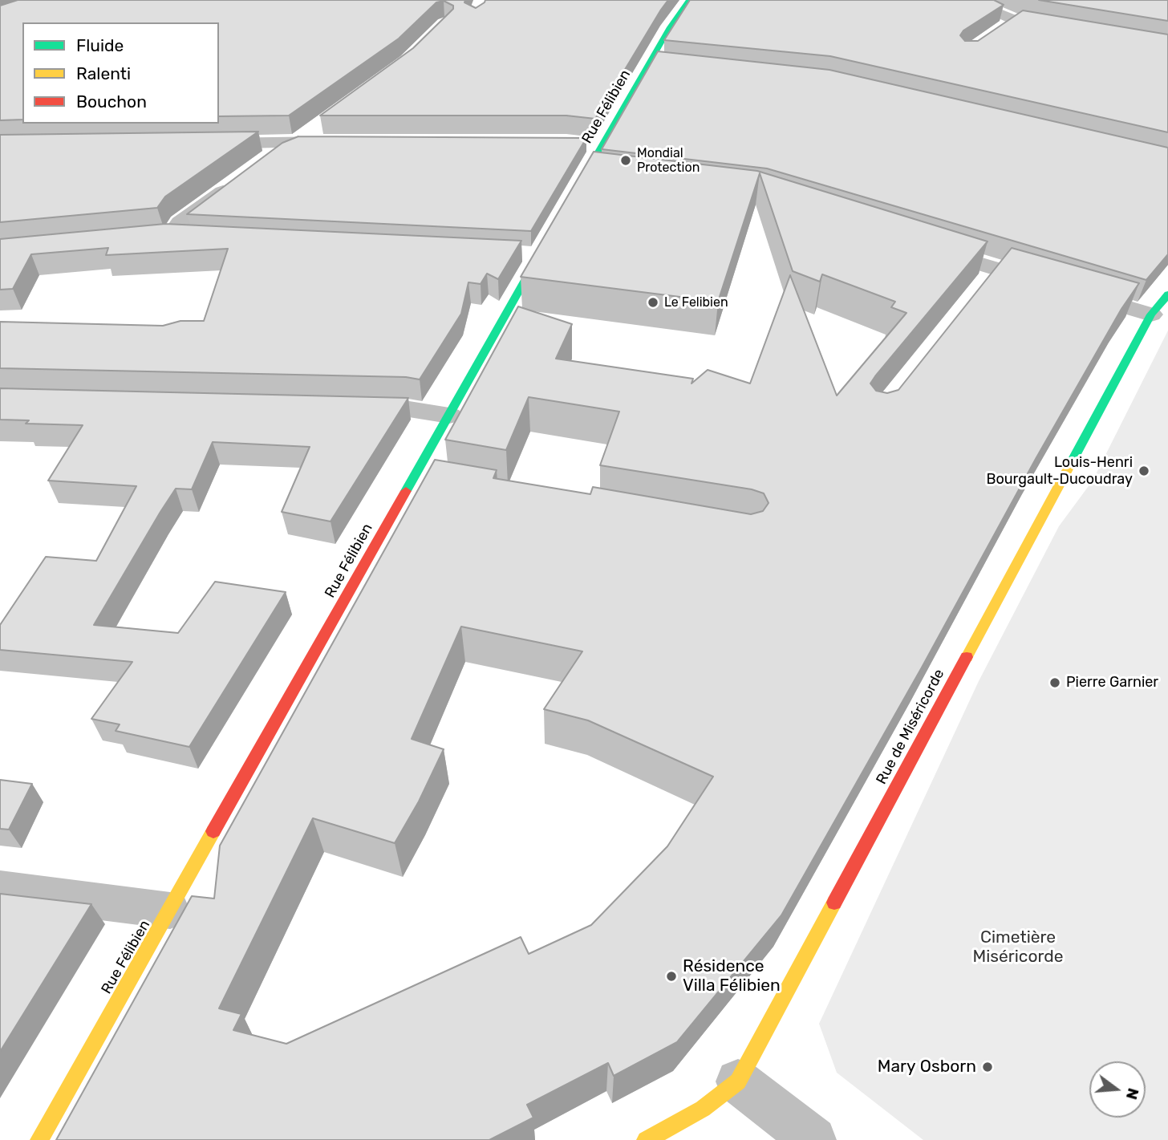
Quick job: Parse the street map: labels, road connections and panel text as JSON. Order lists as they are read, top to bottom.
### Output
{
  "streets": {
    "street": ["Rue Félibien", "Rue de Miséricorde"]
  },
  "parks": ["Cimetière Miséricorde"],
  "places": [
    "Mondial Protection",
    "Le Felibien",
    "Louis-Henri Bourgault-Ducoudray",
    "Pierre Garnier",
    "Résidence Villa Félibien",
    "Mary Osborn"
  ],
  "legend": ["Fluide", "Ralenti", "Bouchon"],
  "north": "right"
}
